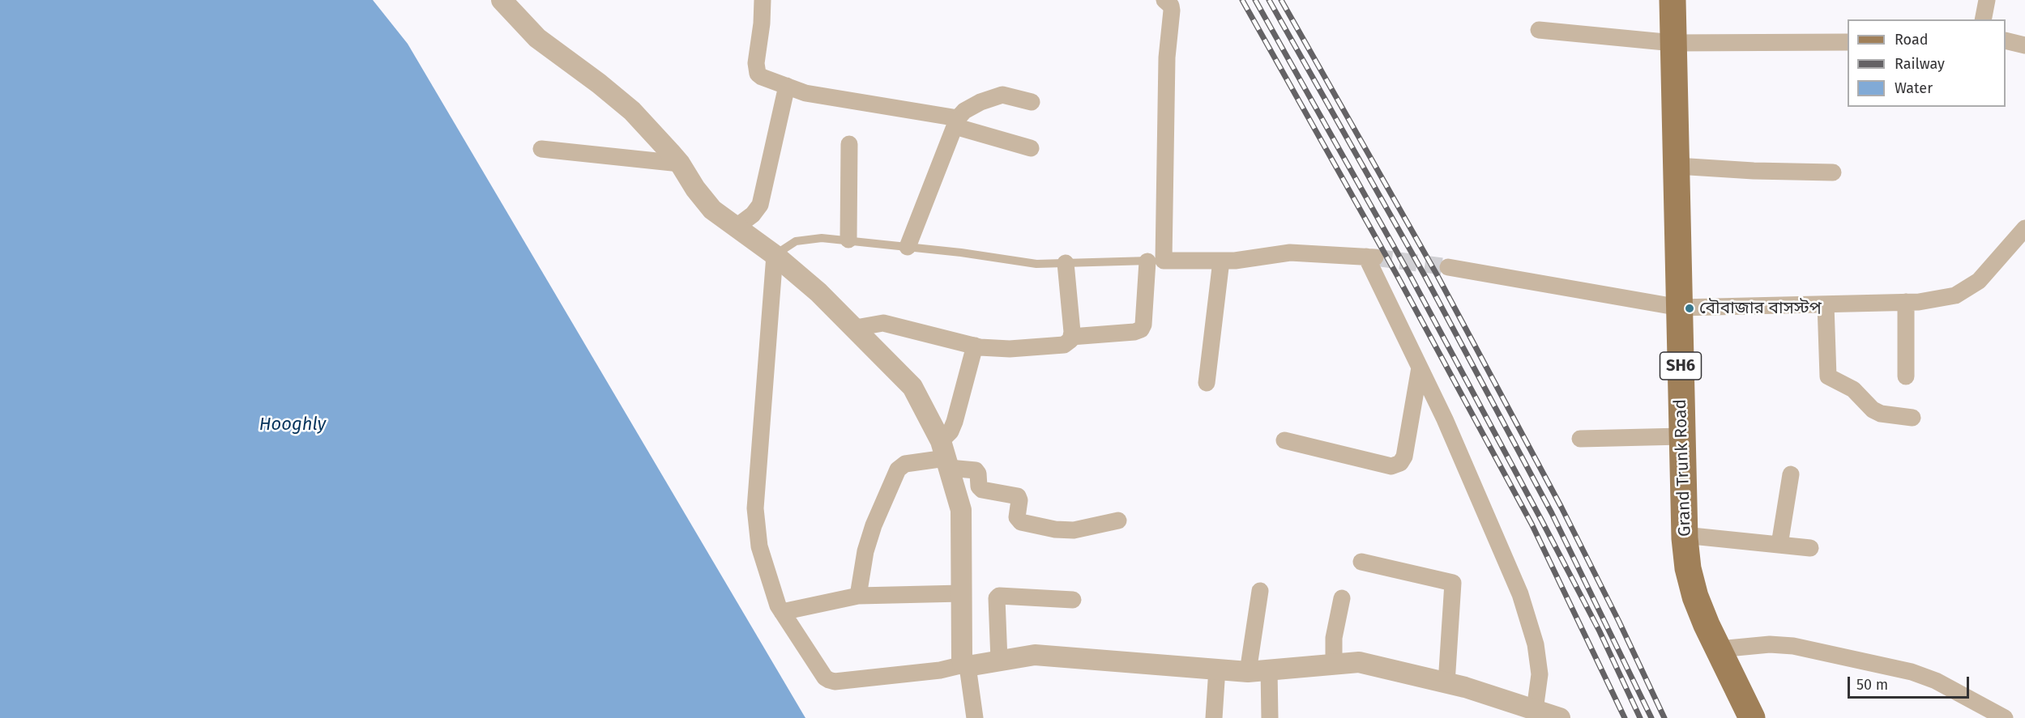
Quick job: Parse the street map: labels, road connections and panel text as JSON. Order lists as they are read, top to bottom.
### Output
{
  "streets": {
    "main road": ["SH6", "Grand Trunk Road"]
  },
  "water": ["Hooghly"],
  "places": ["বৌবাজার বাসস্টপ"],
  "legend": ["Road", "Railway", "Water"],
  "scale_bar": "50 m"
}
